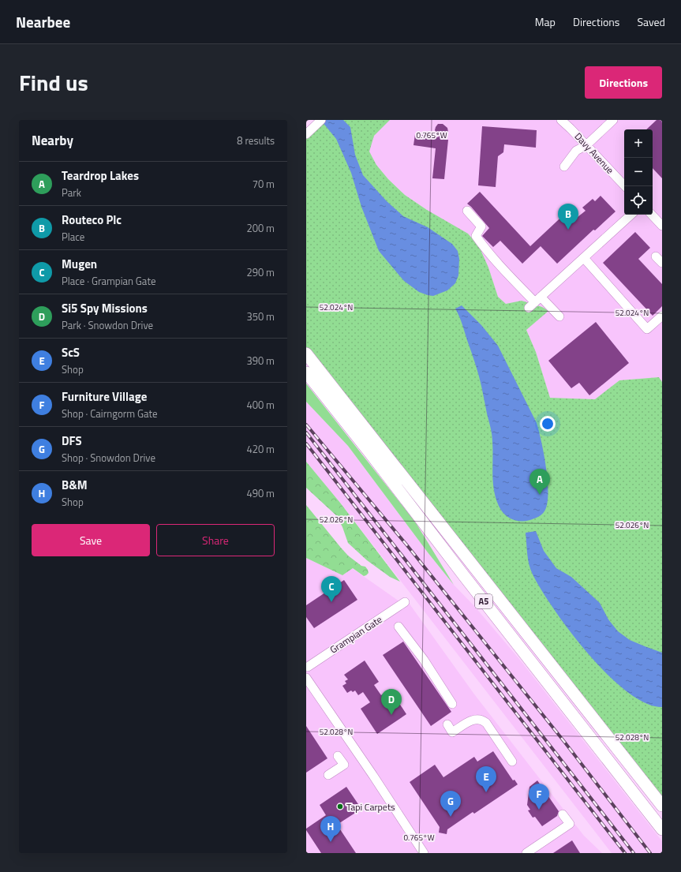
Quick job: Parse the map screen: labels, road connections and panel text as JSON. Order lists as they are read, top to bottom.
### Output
{
  "streets": {
    "highway": ["A5"],
    "street": ["Davy Avenue", "Grampian Gate"]
  },
  "places": ["Tapi Carpets"],
  "page": {
    "header": "Nearbee",
    "nav": ["Map", "Directions", "Saved"],
    "title": "Find us",
    "buttons": [
      "Directions",
      ["Save", "Share"]
    ],
    "heading": ["Nearby", "8 results"],
    "map_buttons": ["+", "−"],
    "list": [
      {
        "mark": "A",
        "name": "Teardrop Lakes",
        "note": "Park",
        "value": "70 m"
      },
      {
        "mark": "B",
        "name": "Routeco Plc",
        "note": "Place",
        "value": "200 m"
      },
      {
        "mark": "C",
        "name": "Mugen",
        "note": "Place · Grampian Gate",
        "value": "290 m"
      },
      {
        "mark": "D",
        "name": "Si5 Spy Missions",
        "note": "Park · Snowdon Drive",
        "value": "350 m"
      },
      {
        "mark": "E",
        "name": "ScS",
        "note": "Shop",
        "value": "390 m"
      },
      {
        "mark": "F",
        "name": "Furniture Village",
        "note": "Shop · Cairngorm Gate",
        "value": "400 m"
      },
      {
        "mark": "G",
        "name": "DFS",
        "note": "Shop · Snowdon Drive",
        "value": "420 m"
      },
      {
        "mark": "H",
        "name": "B&M",
        "note": "Shop",
        "value": "490 m"
      }
    ],
    "pins": [
      "B",
      "A",
      "C",
      "D",
      "E",
      "F",
      "G",
      "H"
    ]
  },
  "coordinates": [
    "0.765°W",
    "52.024°N",
    "52.026°N",
    "52.028°N"
  ]
}
